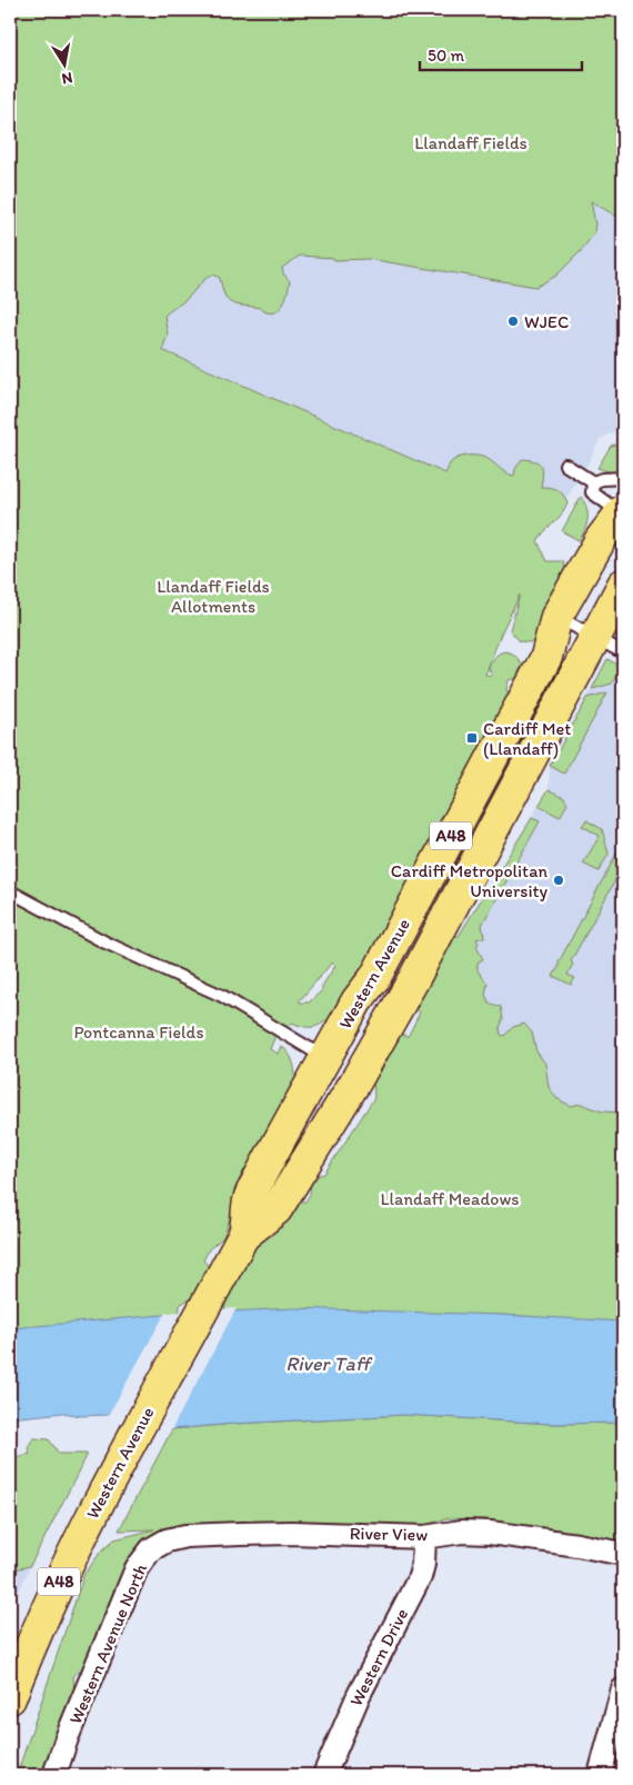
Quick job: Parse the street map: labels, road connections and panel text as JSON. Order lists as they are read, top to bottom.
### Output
{
  "streets": {
    "highway": ["A48", "Western Avenue"],
    "street": ["River View", "Western Avenue North", "Western Drive"]
  },
  "crossings": [
    ["River View", "Western Avenue North"],
    ["River View", "Western Drive"]
  ],
  "water": ["River Taff"],
  "parks": [
    "Llandaff Fields",
    "Llandaff Fields Allotments",
    "Pontcanna Fields",
    "Llandaff Meadows"
  ],
  "places": {
    "other": ["WJEC", "Cardiff Metropolitan University"],
    "transit": ["Cardiff Met (Llandaff)"]
  },
  "scale_bar": "50 m",
  "north": "bottom"
}
